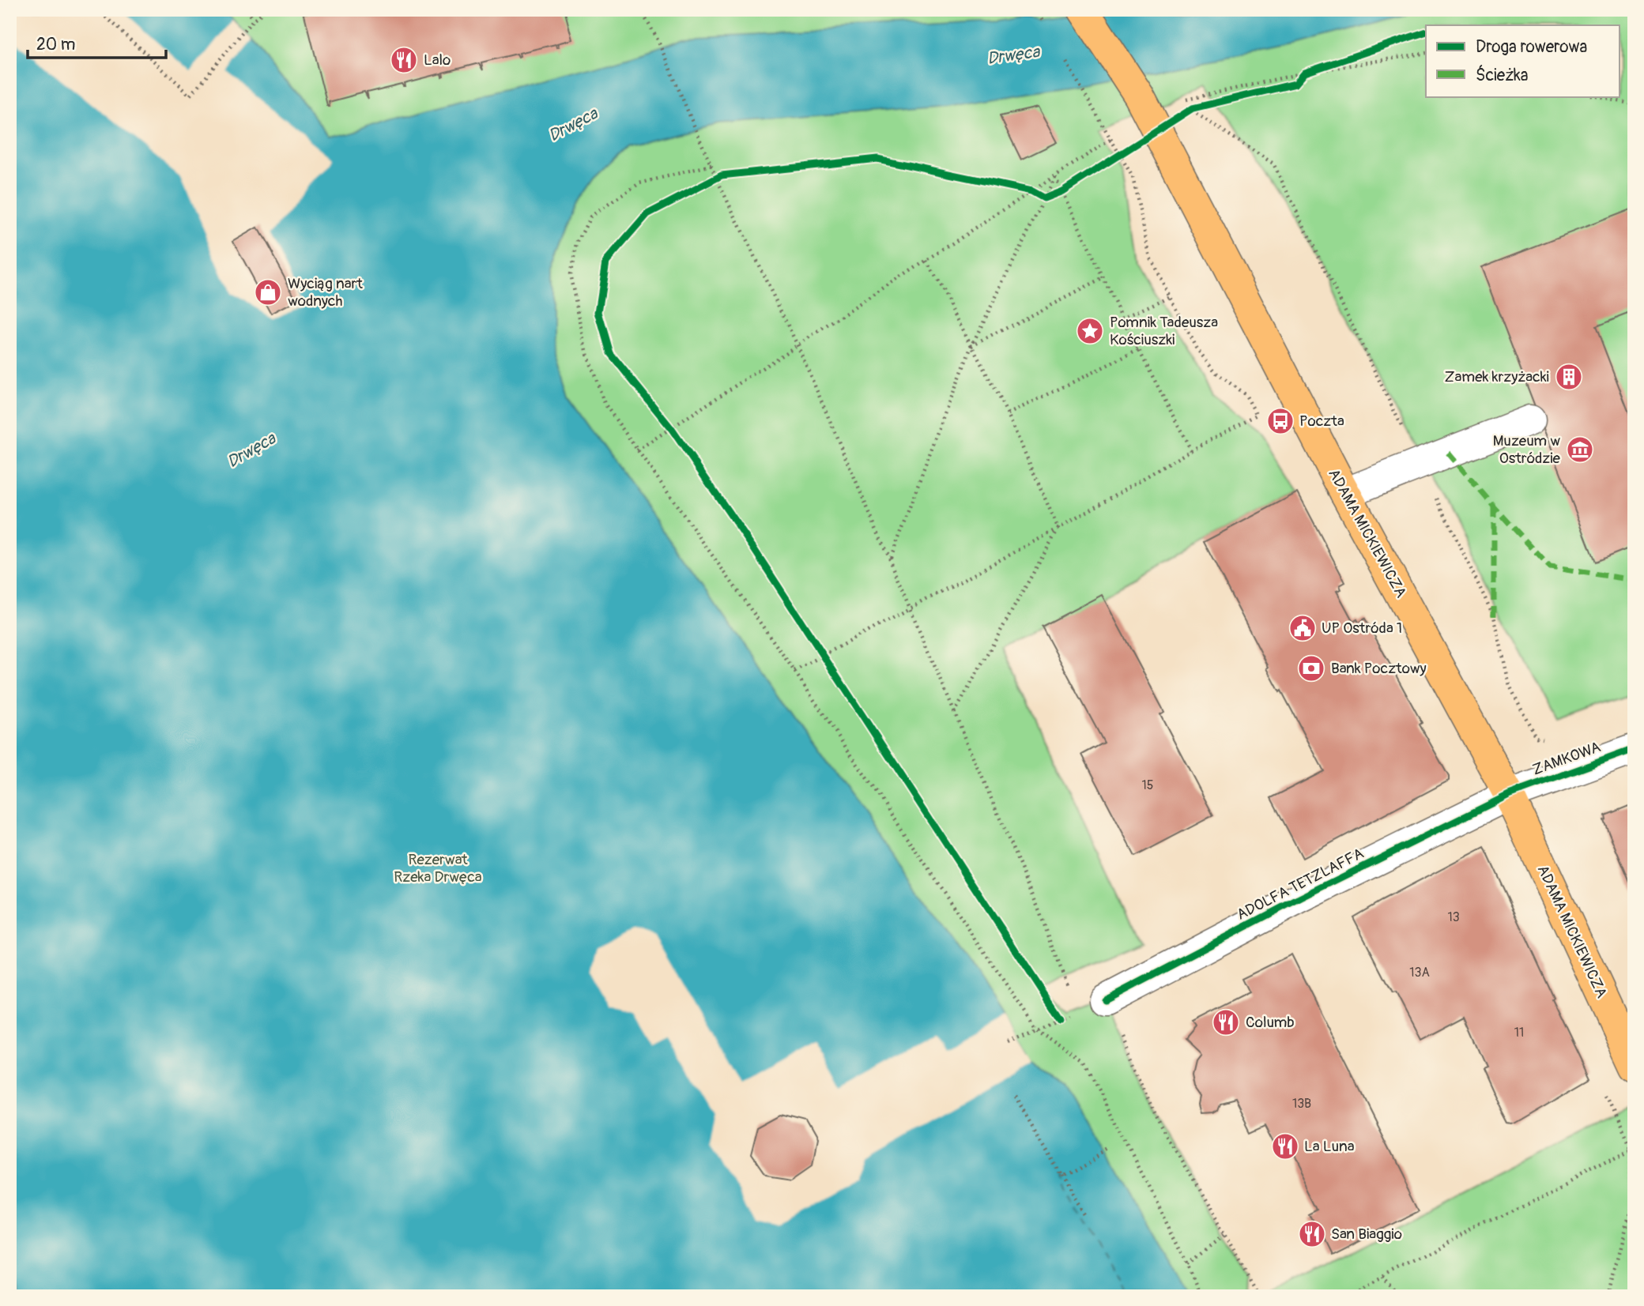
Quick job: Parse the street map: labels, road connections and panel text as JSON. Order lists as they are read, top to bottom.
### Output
{
  "streets": {
    "main road": ["ADAMA MICKIEWICZA"],
    "street": ["ZAMKOWA", "ADOLFA TETZLAFFA"]
  },
  "crossings": [
    ["ADAMA MICKIEWICZA", "ZAMKOWA"],
    ["ADAMA MICKIEWICZA", "ADOLFA TETZLAFFA"],
    ["ZAMKOWA", "ADOLFA TETZLAFFA"]
  ],
  "water": ["Drwęca"],
  "parks": ["Rezerwat Rzeka Drwęca"],
  "places": {
    "restaurant": [
      "Lalo",
      "Columb",
      "La Luna",
      "San Biaggio"
    ],
    "shop": ["Wyciąg nart wodnych"],
    "place": ["Pomnik Tadeusza Kościuszki"],
    "building": ["Zamek krzyżacki"],
    "bus stop": ["Poczta"],
    "museum": ["Muzeum w Ostródzie"],
    "public building": ["UP Ostróda 1"],
    "bank": ["Bank Pocztowy"]
  },
  "house_numbers": [
    "15",
    "13",
    "13A",
    "11",
    "13B"
  ],
  "legend": ["Droga rowerowa", "Ścieżka"],
  "scale_bar": "20 m"
}
